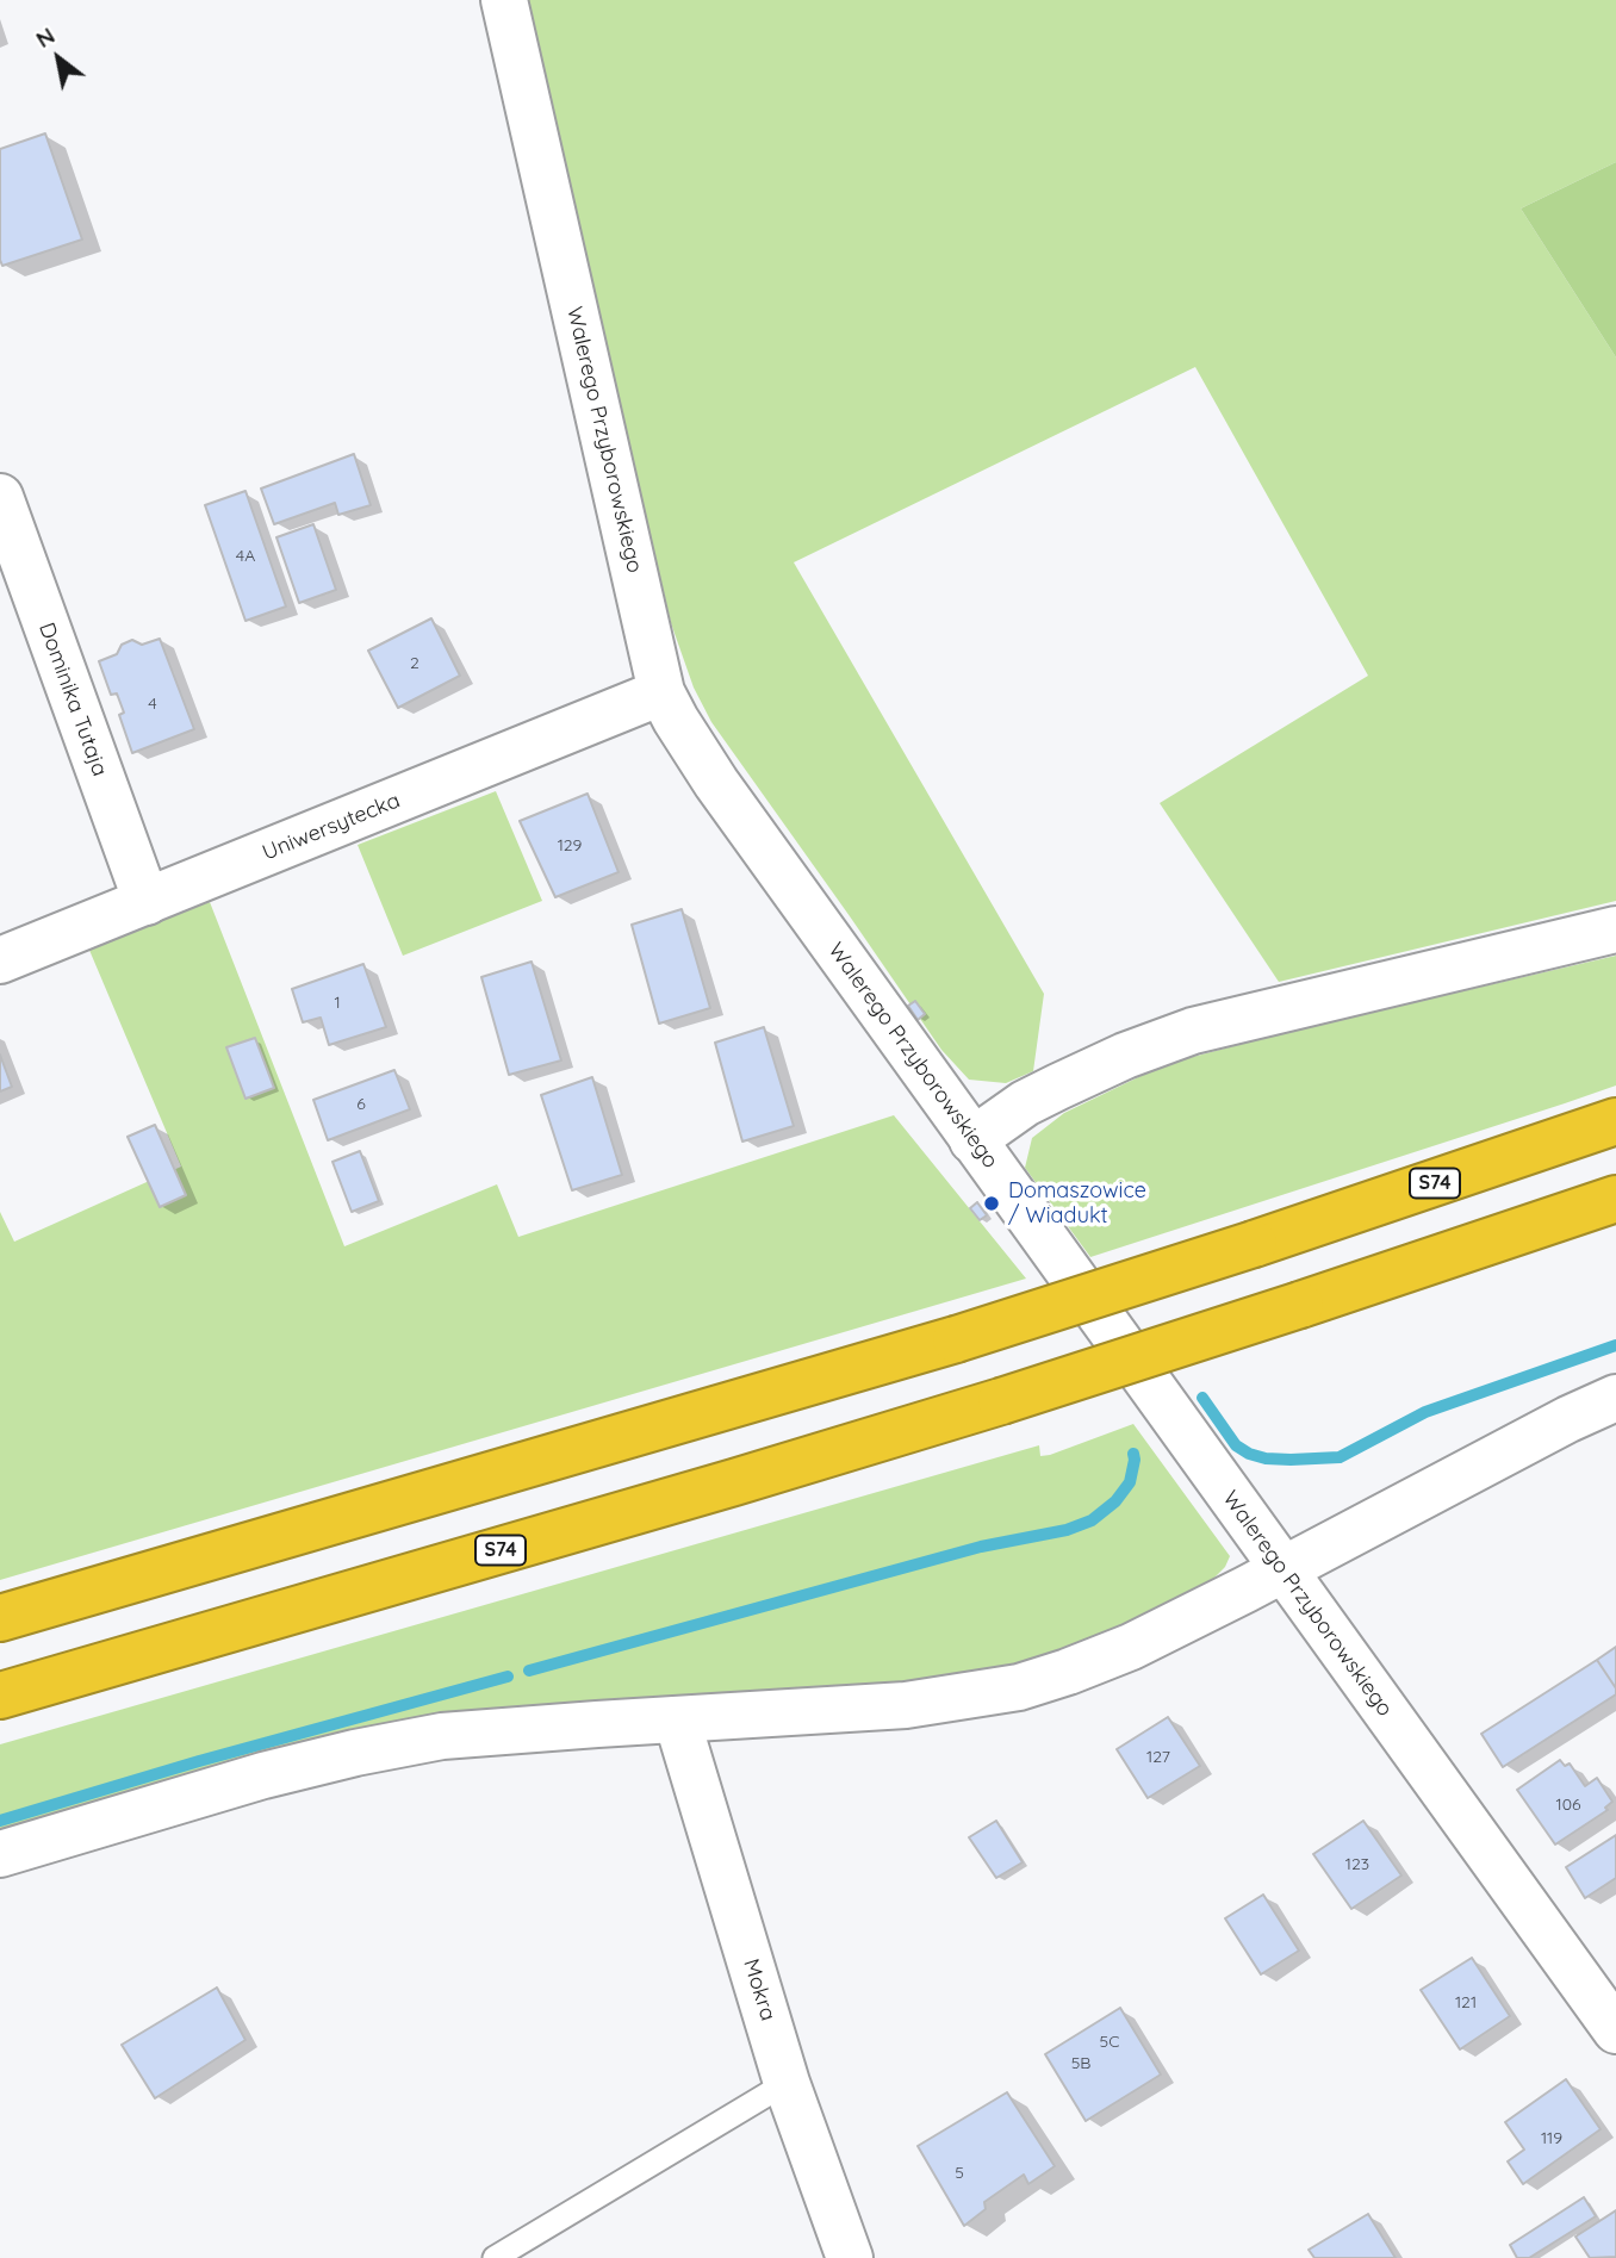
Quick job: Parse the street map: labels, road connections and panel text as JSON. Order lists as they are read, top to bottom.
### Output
{
  "streets": {
    "highway": ["S74"],
    "street": [
      "Walerego Przyborowskiego",
      "Dominika Tutaja",
      "Uniwersytecka",
      "Mokra"
    ]
  },
  "crossings": [
    ["Walerego Przyborowskiego", "Uniwersytecka"],
    ["Dominika Tutaja", "Uniwersytecka"]
  ],
  "places": ["Domaszowice / Wiadukt"],
  "house_numbers": [
    "4A",
    "2",
    "4",
    "129",
    "1",
    "6",
    "127",
    "106",
    "123",
    "121",
    "5C",
    "5B",
    "119",
    "5"
  ],
  "north": "top left"
}
